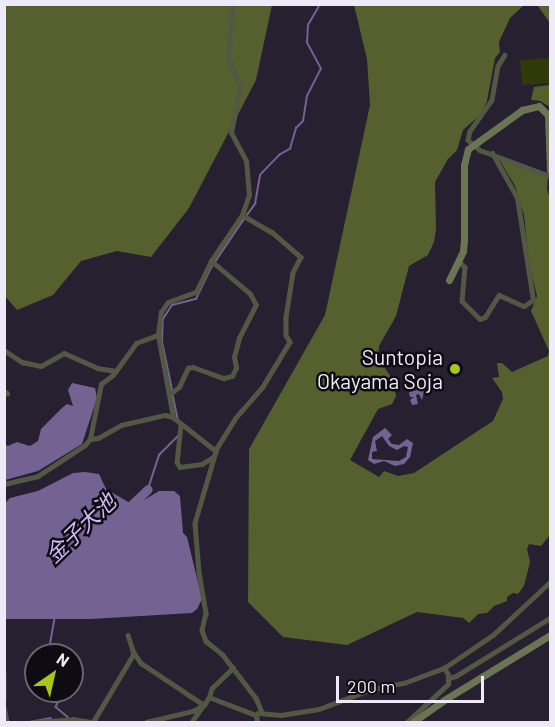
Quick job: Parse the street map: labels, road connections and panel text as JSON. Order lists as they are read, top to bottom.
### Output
{
  "water": ["金子大池"],
  "places": ["Suntopia Okayama Soja"],
  "scale_bar": "200 m",
  "north": "top right"
}
